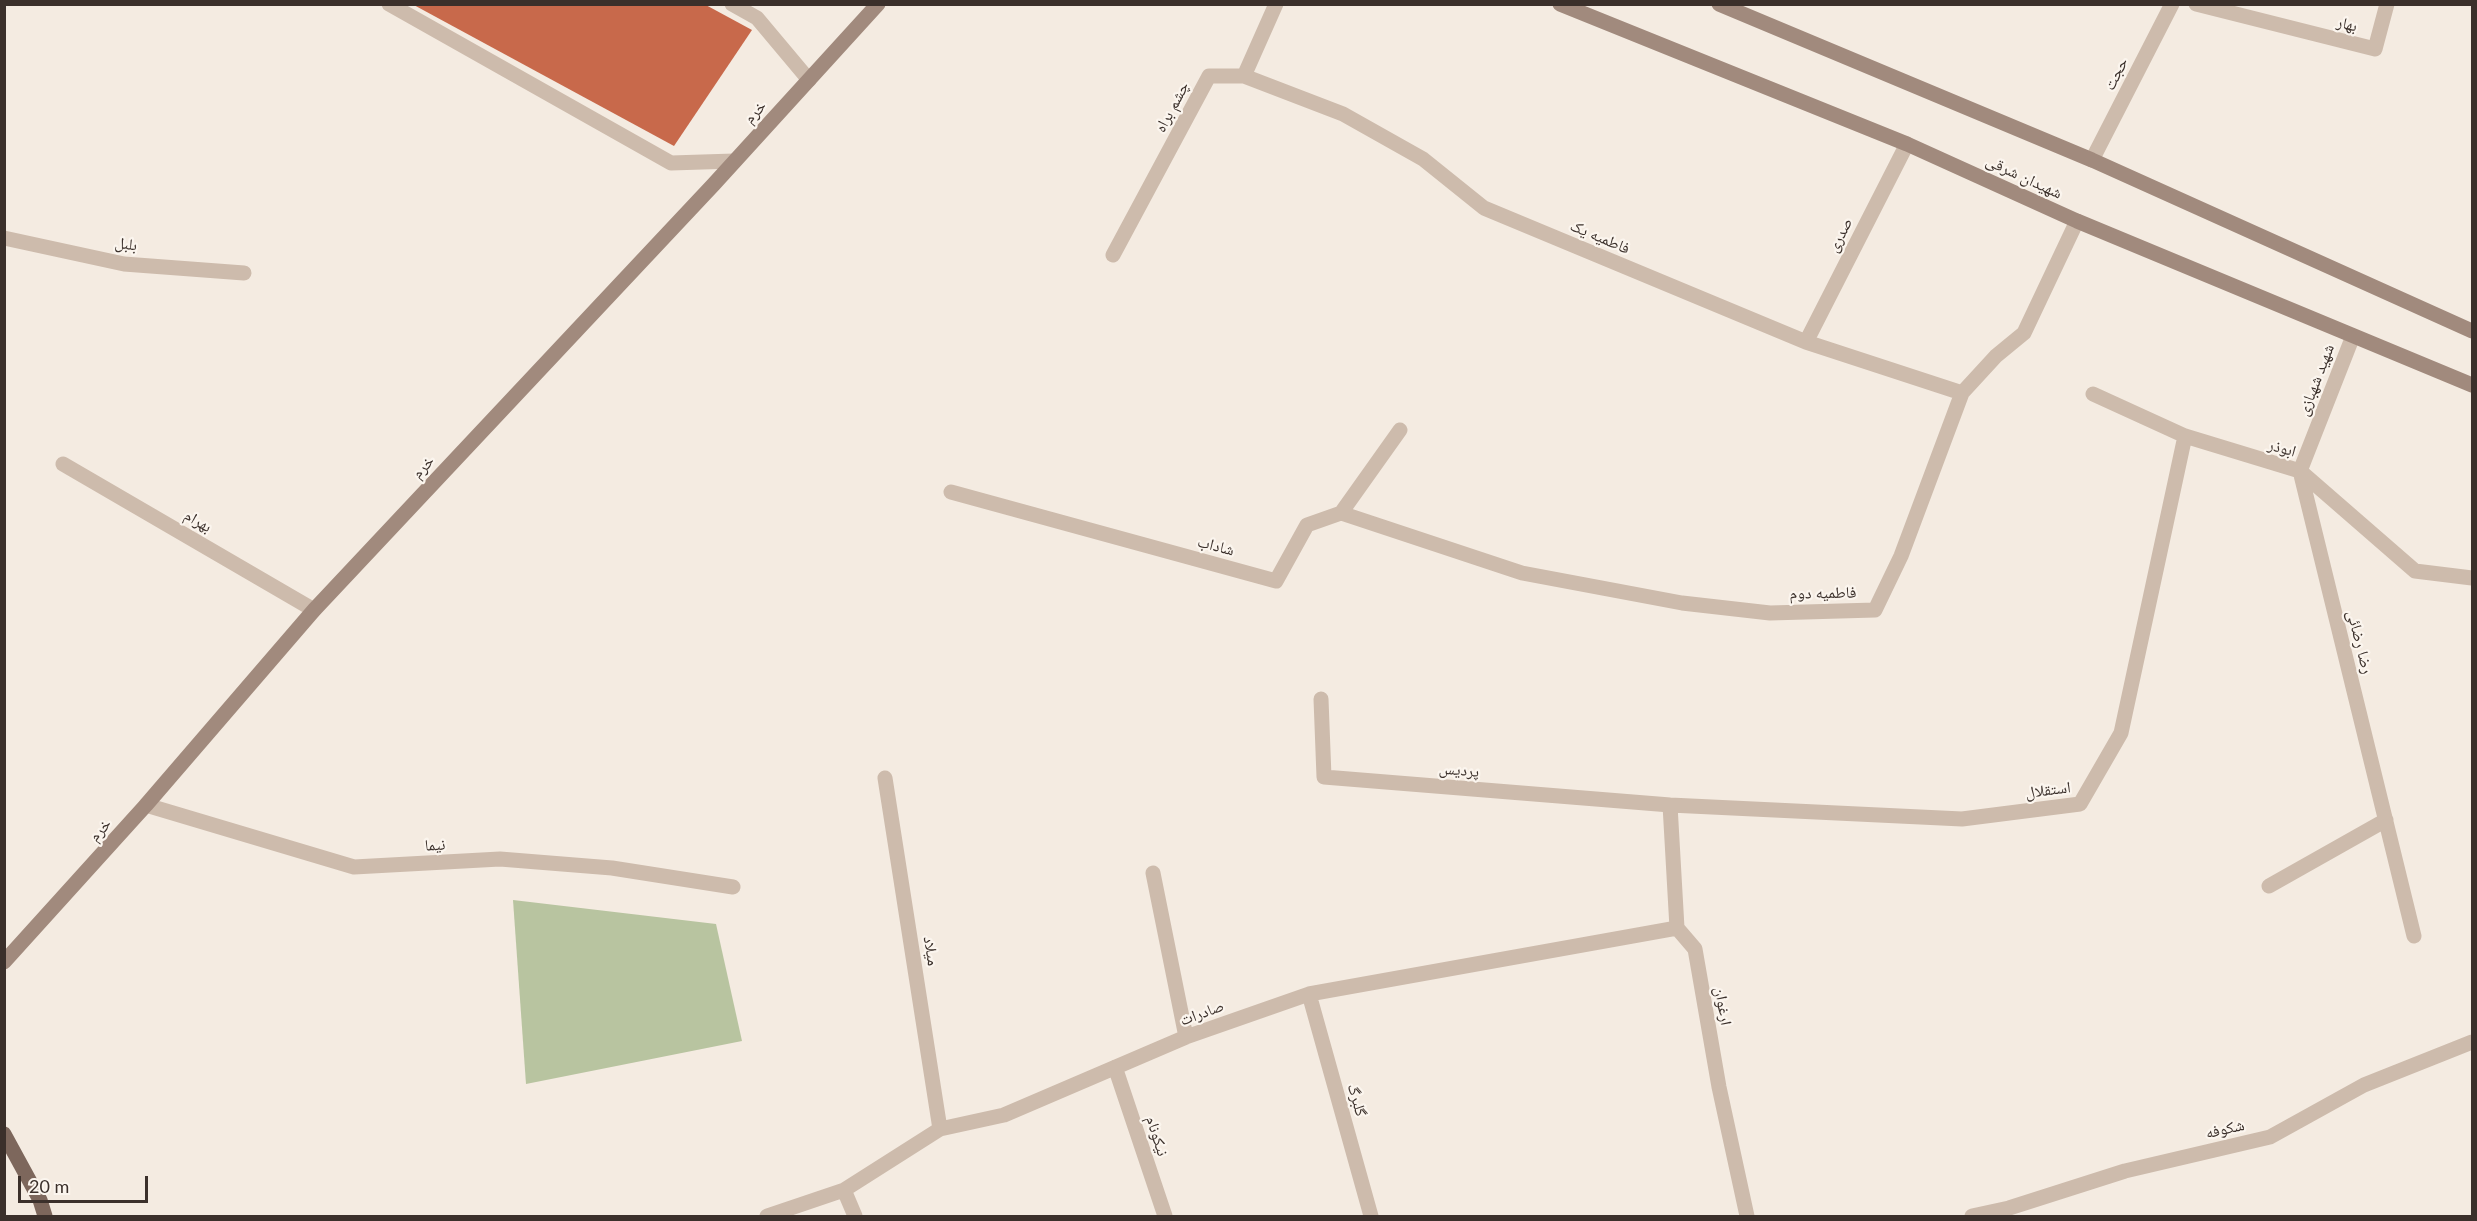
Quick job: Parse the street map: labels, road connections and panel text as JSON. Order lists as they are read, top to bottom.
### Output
{
  "streets": {
    "main road": ["خرم", "شهیدان شرقی"],
    "street": [
      "بهار",
      "حجت",
      "چشم براه",
      "صدری",
      "فاطمیه یک",
      "بلبل",
      "شهید شهبازی",
      "ابوذر",
      "بهرام",
      "شاداب",
      "فاطمیه دوم",
      "رضا رضائی",
      "پردیس",
      "استقلال",
      "نیما",
      "میلاد",
      "ارغوان",
      "صادرات",
      "گلبرگ",
      "شکوفه",
      "نیکونام"
    ]
  },
  "crossings": [
    ["چشم براه", "فاطمیه یک"],
    ["خرم", "بهرام"],
    ["خرم", "نیما"],
    ["شهیدان شرقی", "صدری"],
    ["شهیدان شرقی", "شهید شهبازی"],
    ["شهیدان شرقی", "فاطمیه دوم"],
    ["صدری", "فاطمیه یک"],
    ["فاطمیه یک", "فاطمیه دوم"],
    ["شهید شهبازی", "ابوذر"],
    ["شهید شهبازی", "رضا رضائی"],
    ["ابوذر", "رضا رضائی"],
    ["ابوذر", "استقلال"],
    ["شاداب", "فاطمیه دوم"],
    ["پردیس", "استقلال"],
    ["میلاد", "صادرات"],
    ["ارغوان", "صادرات"],
    ["صادرات", "گلبرگ"],
    ["صادرات", "نیکونام"]
  ],
  "scale_bar": "20 m"
}
